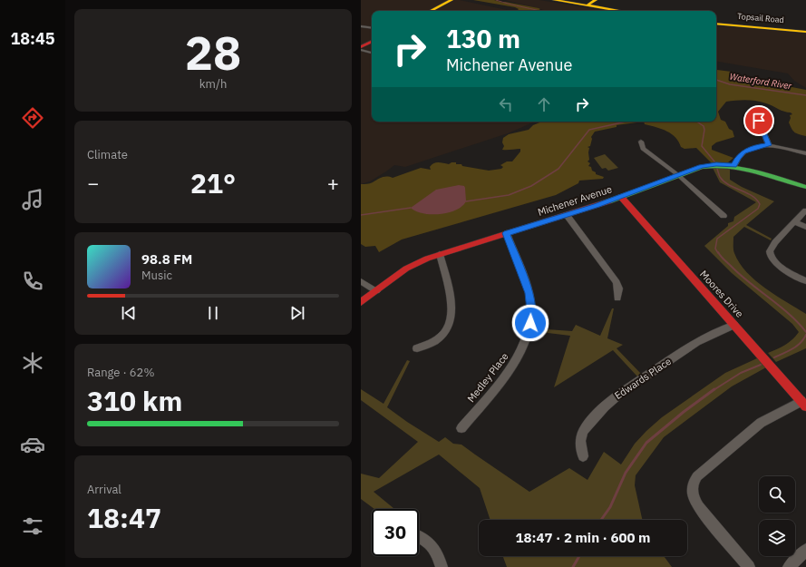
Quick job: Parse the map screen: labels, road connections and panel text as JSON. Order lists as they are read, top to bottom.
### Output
{
  "streets": {
    "street": [
      "Topsail Road",
      "Michener Avenue",
      "Moores Drive",
      "Medley Place",
      "Edwards Place"
    ]
  },
  "crossings": [
    ["Michener Avenue", "Moores Drive"],
    ["Michener Avenue", "Medley Place"],
    ["Moores Drive", "Edwards Place"]
  ],
  "water": ["Waterford River"],
  "page": {
    "tabs": "18:45",
    "tile": [
      ["28", "km/h"],
      "Climate",
      ["Range · 62%", "310 km"],
      ["Arrival", "18:47"]
    ],
    "turn": ["130 m", "Michener Avenue"],
    "heat": ["−", "21°", "+"],
    "song": ["98.8 FM", "Music"],
    "limit": "30",
    "trip": "18:47 · 2 min · 600 m"
  }
}
